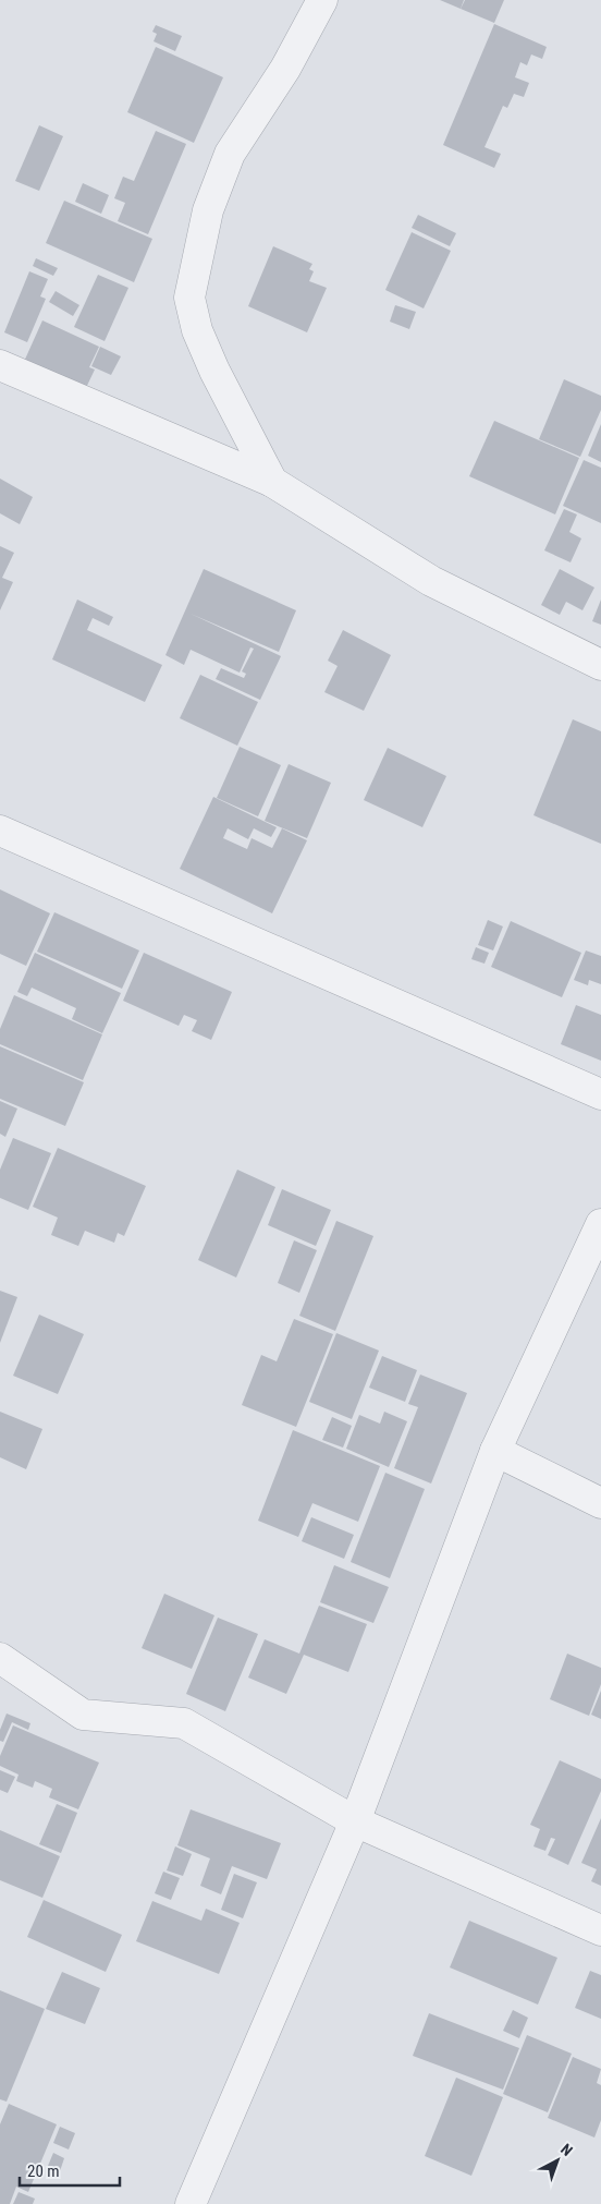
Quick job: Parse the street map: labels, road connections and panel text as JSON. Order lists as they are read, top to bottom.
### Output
{
  "scale_bar": "20 m",
  "north": "top right"
}
